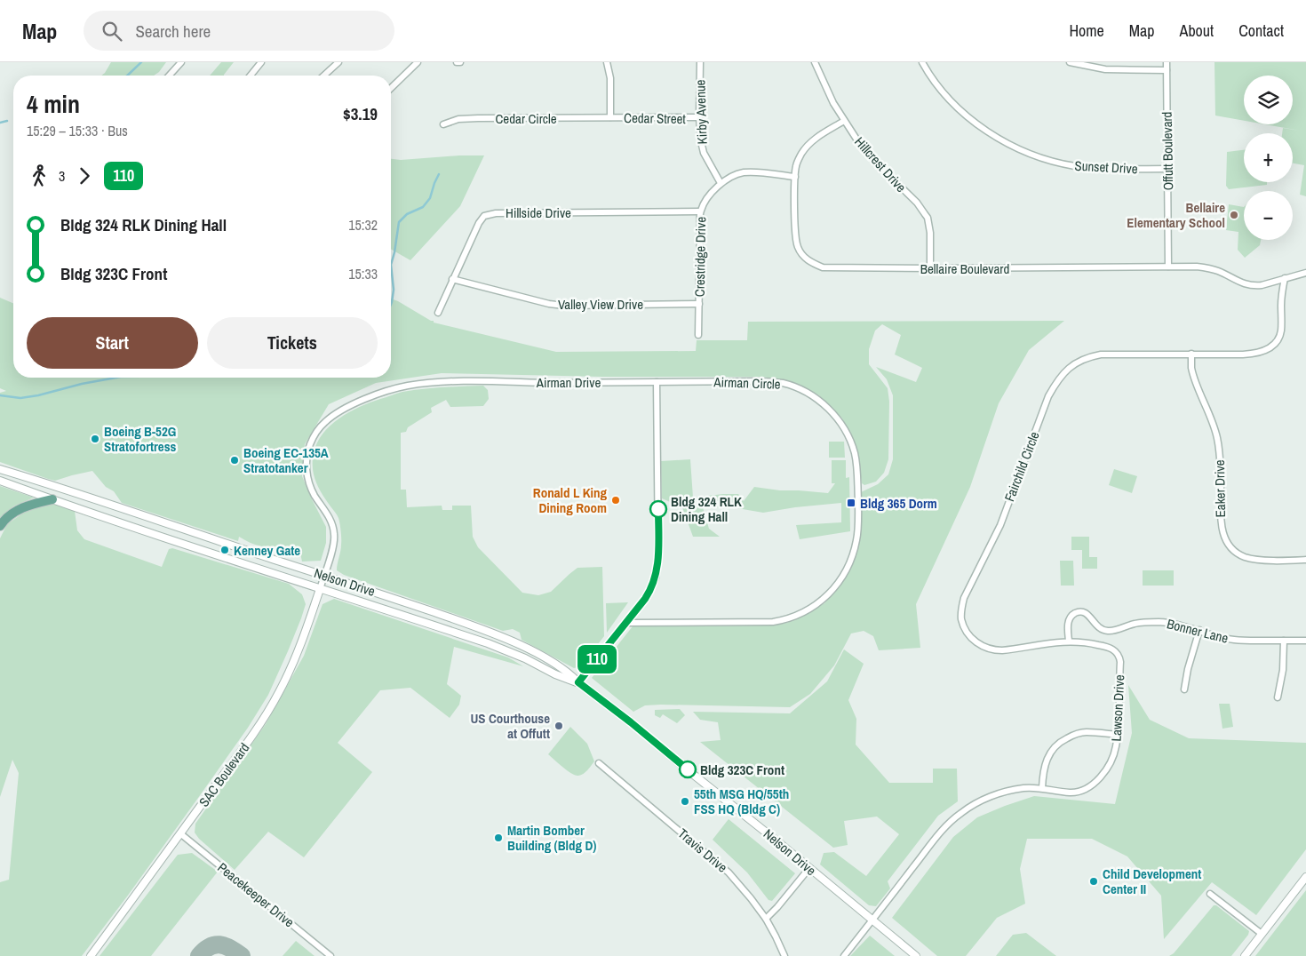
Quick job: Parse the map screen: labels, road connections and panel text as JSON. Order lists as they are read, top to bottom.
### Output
{
  "streets": {
    "street": [
      "Kirby Avenue",
      "Cedar Circle",
      "Cedar Street",
      "Offutt Boulevard",
      "Hillcrest Drive",
      "Sunset Drive",
      "Hillside Drive",
      "Crestridge Drive",
      "Bellaire Boulevard",
      "Valley View Drive",
      "Airman Drive",
      "Airman Circle",
      "Fairchild Circle",
      "Eaker Drive",
      "Nelson Drive",
      "Bonner Lane",
      "Lawson Drive",
      "SAC Boulevard",
      "Travis Drive",
      "Peacekeeper Drive"
    ]
  },
  "crossings": [
    ["Kirby Avenue", "Cedar Street"],
    ["Kirby Avenue", "Crestridge Drive"],
    ["Cedar Circle", "Cedar Street"],
    ["Offutt Boulevard", "Sunset Drive"],
    ["Offutt Boulevard", "Bellaire Boulevard"],
    ["Hillcrest Drive", "Bellaire Boulevard"],
    ["Hillside Drive", "Crestridge Drive"],
    ["Hillside Drive", "Valley View Drive"],
    ["Crestridge Drive", "Bellaire Boulevard"],
    ["Crestridge Drive", "Valley View Drive"],
    ["Bellaire Boulevard", "Fairchild Circle"],
    ["Airman Drive", "Airman Circle"],
    ["Airman Drive", "Nelson Drive"],
    ["Airman Drive", "SAC Boulevard"],
    ["Fairchild Circle", "Eaker Drive"],
    ["Fairchild Circle", "Bonner Lane"],
    ["Fairchild Circle", "Lawson Drive"],
    ["Nelson Drive", "SAC Boulevard"],
    ["Bonner Lane", "Lawson Drive"],
    ["SAC Boulevard", "Peacekeeper Drive"]
  ],
  "places": {
    "other": [
      "Bellaire Elementary School",
      "Boeing B-52G Stratofortress",
      "Boeing EC-135A Stratotanker",
      "Ronald L King Dining Room",
      "Bldg 324 RLK Dining Hall",
      "Kenney Gate",
      "US Courthouse at Offutt",
      "Bldg 323C Front",
      "55th MSG HQ/55th FSS HQ (Bldg C)",
      "Martin Bomber Building (Bldg D)",
      "Child Development Center II"
    ],
    "transit": ["Bldg 365 Dorm"]
  },
  "lines": ["bus line 110"],
  "page": {
    "header": "Map",
    "search": "Search here",
    "nav": [
      "Home",
      "Map",
      "About",
      "Contact"
    ],
    "on_map": "110",
    "map_buttons": ["+", "−"],
    "heading": ["4 min", "15:29 – 15:33 · Bus", "$3.19"],
    "legs": ["3", "110"],
    "list": [
      {
        "name": "Bldg 324 RLK Dining Hall",
        "value": "15:32"
      },
      {
        "name": "Bldg 323C Front",
        "value": "15:33"
      }
    ],
    "buttons": ["Start", "Tickets"]
  }
}
